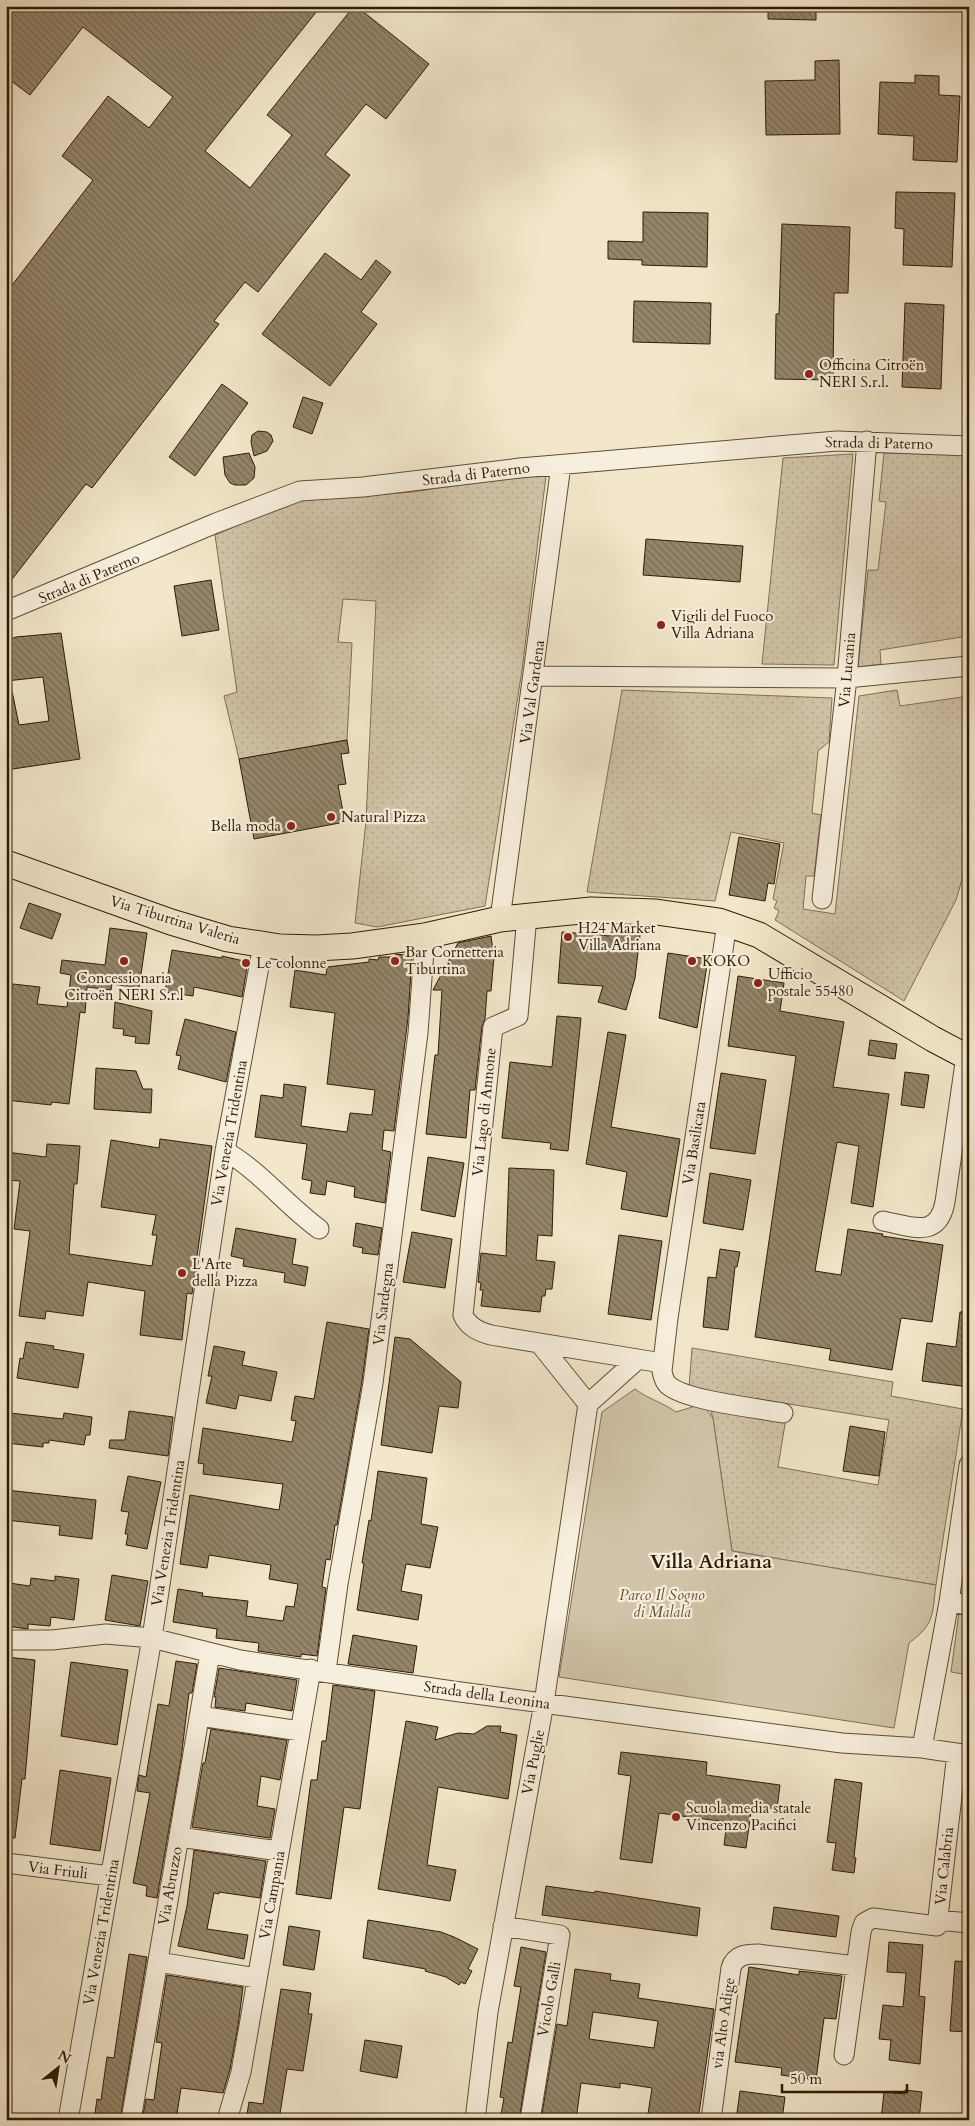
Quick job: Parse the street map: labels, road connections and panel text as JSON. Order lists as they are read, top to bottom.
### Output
{
  "streets": {
    "main road": ["Via Tiburtina Valeria"],
    "street": [
      "Strada di Paterno",
      "Via Lucania",
      "Via Val Gardena",
      "Via Lago di Annone",
      "Via Venezia Tridentina",
      "Via Basilicata",
      "Via Sardegna",
      "Strada della Leonina",
      "Via Puglie",
      "Via Calabria",
      "Via Friuli",
      "Via Abruzzo",
      "Via Campania",
      "Vicolo Galli",
      "via Alto Adige"
    ]
  },
  "crossings": [
    ["Strada di Paterno", "Via Lucania"],
    ["Strada di Paterno", "Via Val Gardena"],
    ["Via Val Gardena", "Via Tiburtina Valeria"],
    ["Via Tiburtina Valeria", "Via Lago di Annone"],
    ["Via Tiburtina Valeria", "Via Venezia Tridentina"],
    ["Via Tiburtina Valeria", "Via Basilicata"],
    ["Via Tiburtina Valeria", "Via Sardegna"],
    ["Via Venezia Tridentina", "Strada della Leonina"],
    ["Via Venezia Tridentina", "Via Friuli"],
    ["Via Sardegna", "Strada della Leonina"],
    ["Via Sardegna", "Via Campania"],
    ["Strada della Leonina", "Via Puglie"],
    ["Strada della Leonina", "Via Calabria"],
    ["Strada della Leonina", "Via Abruzzo"],
    ["Strada della Leonina", "Via Campania"],
    ["Via Puglie", "Vicolo Galli"]
  ],
  "districts": ["Villa Adriana"],
  "parks": ["Parco Il Sogno di Malala"],
  "places": [
    "Officina Citroën NERI S.r.l.",
    "Vigili del Fuoco Villa Adriana",
    "Natural Pizza",
    "Bella moda",
    "H24 Market Villa Adriana",
    "Concessionaria Citroën NERI S.r.l",
    "Bar Cornetteria Tiburtina",
    "KOKO",
    "Le colonne",
    "Ufficio postale 55480",
    "L'Arte della Pizza",
    "Scuola media statale Vincenzo Pacifici"
  ],
  "scale_bar": "50 m",
  "north": "top right"
}
